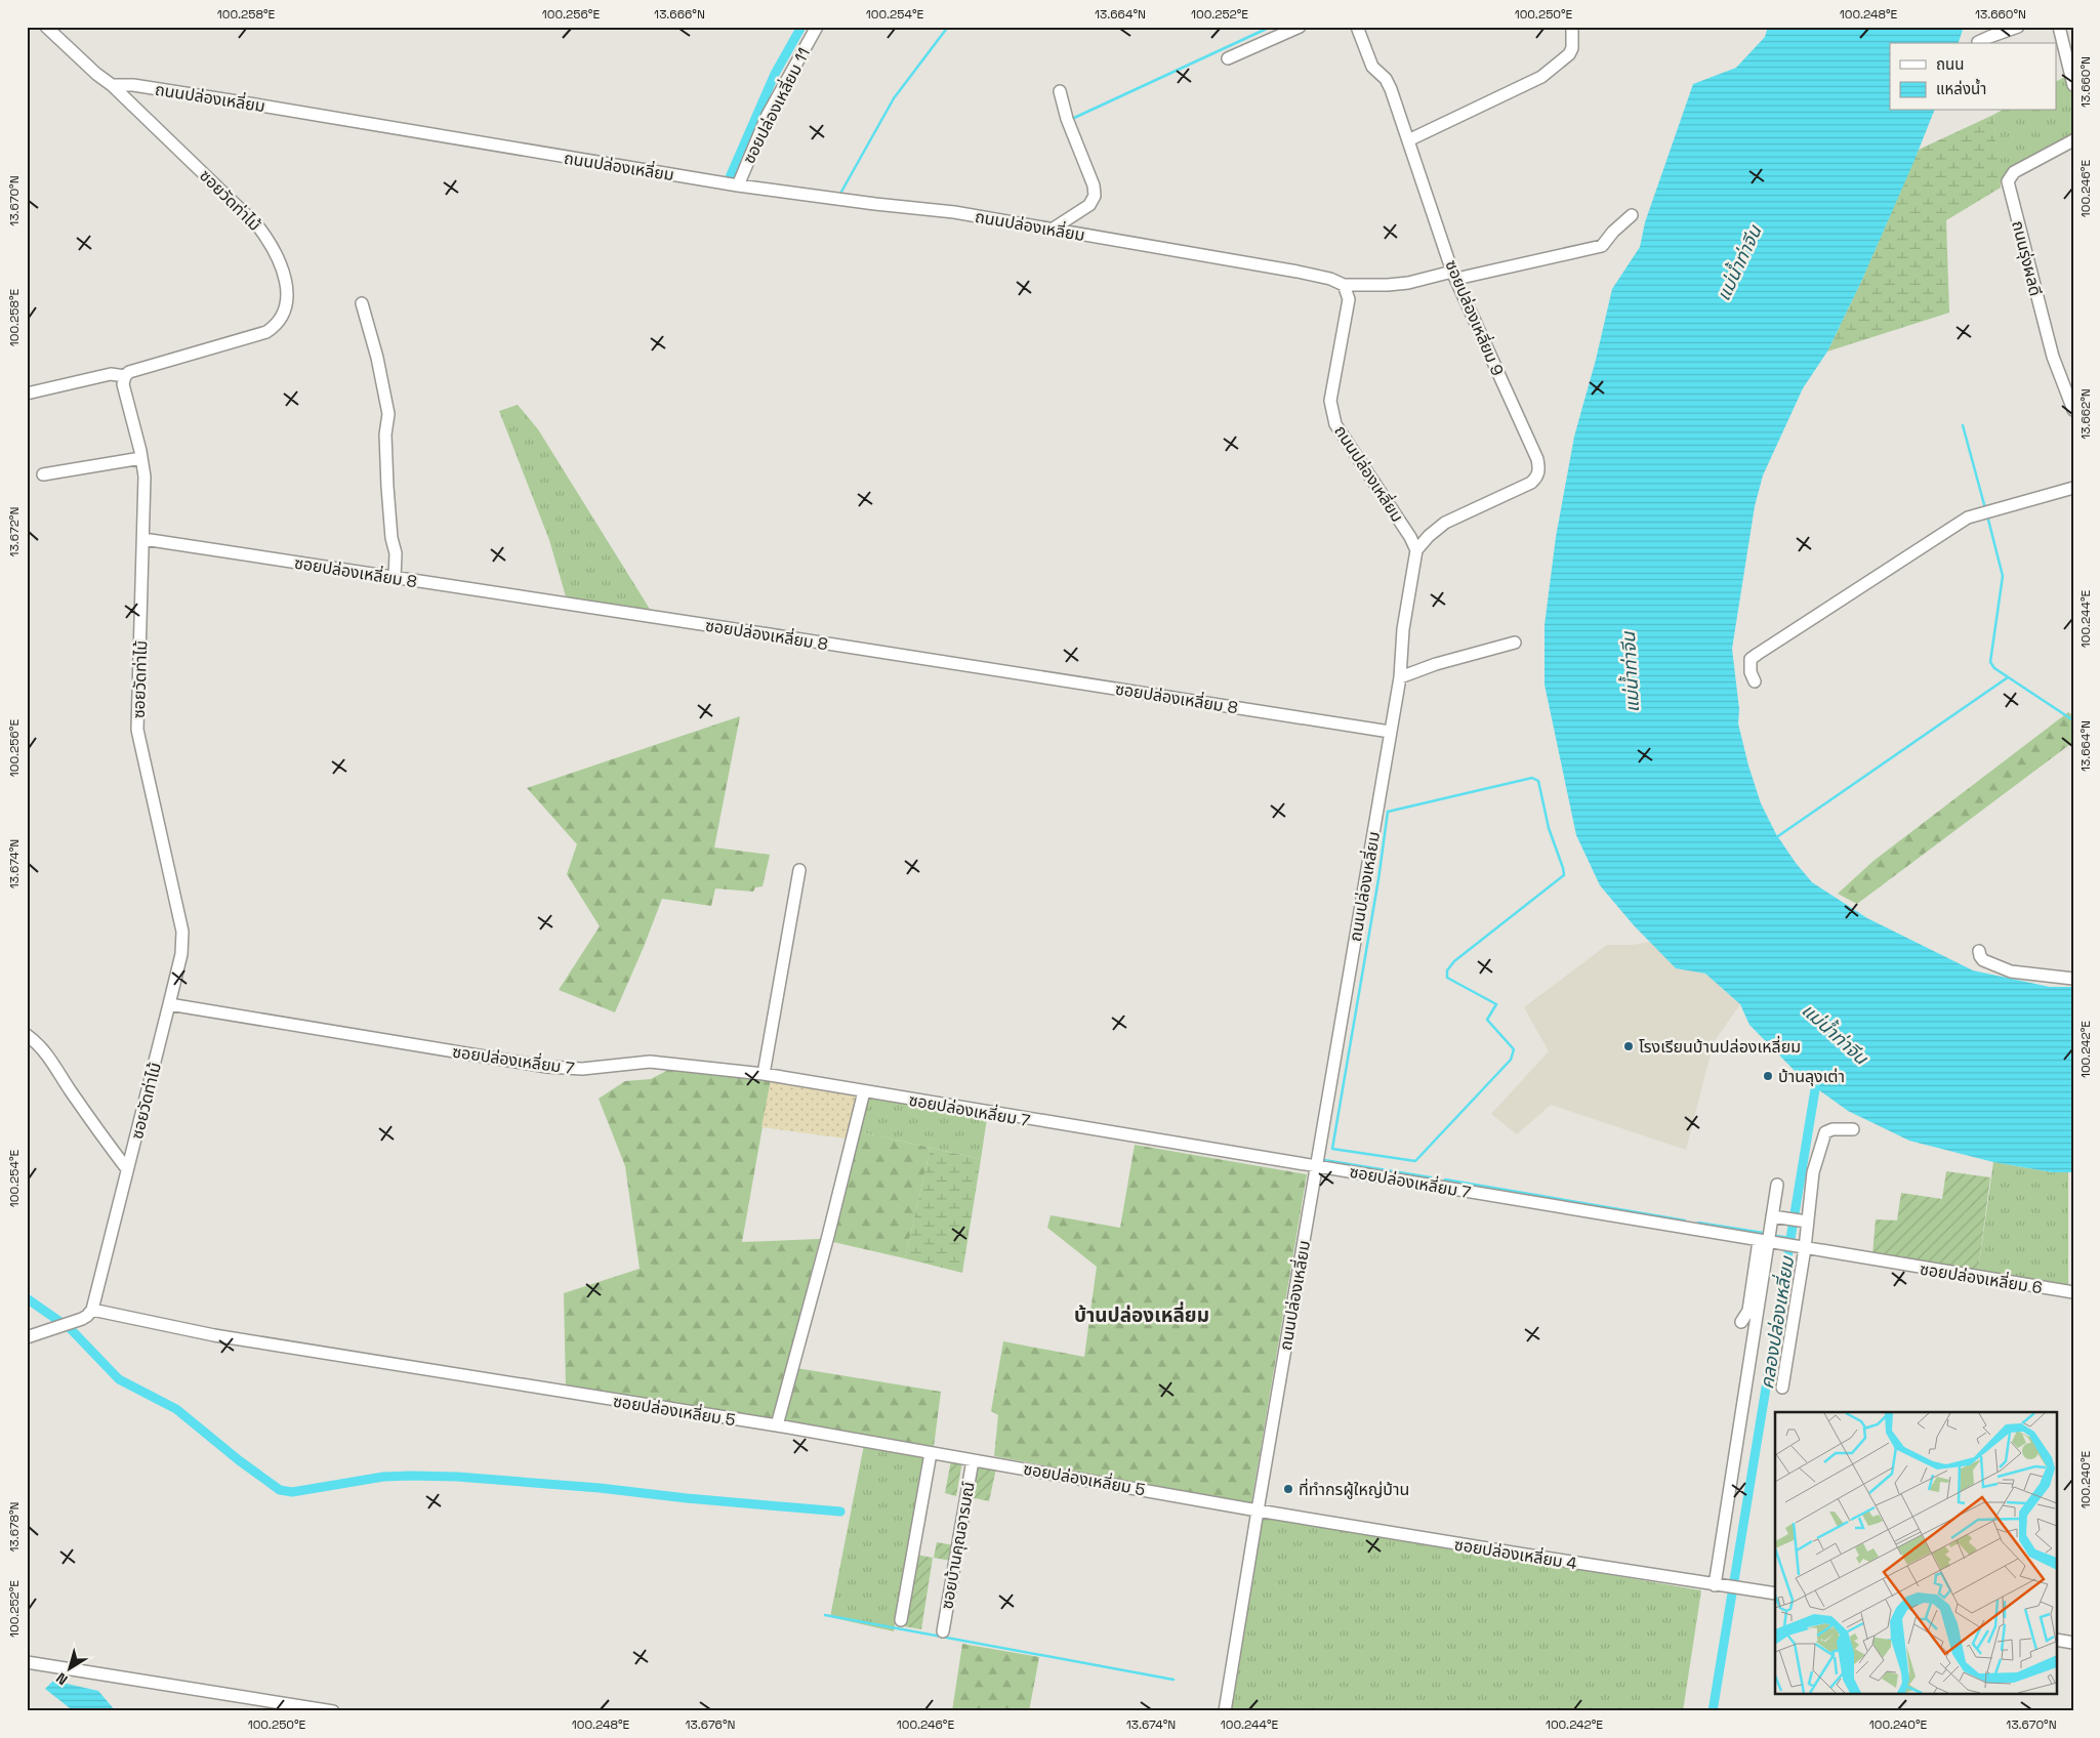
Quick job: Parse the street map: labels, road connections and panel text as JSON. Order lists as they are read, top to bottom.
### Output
{
  "streets": {
    "street": [
      "ถนนปล่องเหลี่ยม",
      "ซอยปล่องเหลี่ยม 11",
      "ซอยวัดท่าไม้",
      "ถนนรุ่งผลดี",
      "ซอยปล่องเหลี่ยม 9",
      "ซอยปล่องเหลี่ยม 8",
      "ซอยปล่องเหลี่ยม 7",
      "ซอยปล่องเหลี่ยม 6",
      "ซอยปล่องเหลี่ยม 5",
      "ซอยบ้านคุณอารมณ์",
      "ซอยปล่องเหลี่ยม 4"
    ]
  },
  "crossings": [
    ["ถนนปล่องเหลี่ยม", "ซอยปล่องเหลี่ยม 11"],
    ["ถนนปล่องเหลี่ยม", "ซอยวัดท่าไม้"],
    ["ถนนปล่องเหลี่ยม", "ซอยปล่องเหลี่ยม 9"],
    ["ถนนปล่องเหลี่ยม", "ซอยปล่องเหลี่ยม 8"],
    ["ถนนปล่องเหลี่ยม", "ซอยปล่องเหลี่ยม 7"],
    ["ถนนปล่องเหลี่ยม", "ซอยปล่องเหลี่ยม 5"],
    ["ถนนปล่องเหลี่ยม", "ซอยปล่องเหลี่ยม 4"],
    ["ซอยวัดท่าไม้", "ซอยปล่องเหลี่ยม 8"],
    ["ซอยวัดท่าไม้", "ซอยปล่องเหลี่ยม 7"],
    ["ซอยวัดท่าไม้", "ซอยปล่องเหลี่ยม 5"],
    ["ซอยปล่องเหลี่ยม 7", "ซอยปล่องเหลี่ยม 6"],
    ["ซอยปล่องเหลี่ยม 5", "ซอยบ้านคุณอารมณ์"],
    ["ซอยปล่องเหลี่ยม 5", "ซอยปล่องเหลี่ยม 4"]
  ],
  "districts": ["บ้านปล่องเหลี่ยม"],
  "water": ["แม่น้ำท่าจีน", "คลองปล่องเหลี่ยม"],
  "places": ["โรงเรียนบ้านปล่องเหลี่ยม", "บ้านลุงเต่า", "ที่ทำกรผู้ใหญ่บ้าน"],
  "legend": ["ถนน", "แหล่งน้ำ"],
  "north": "bottom left",
  "coordinates": [
    "100.258°E",
    "100.256°E",
    "13.666°N",
    "100.254°E",
    "13.664°N",
    "100.252°E",
    "100.250°E",
    "100.248°E",
    "13.660°N",
    "100.246°E",
    "13.670°N",
    "13.662°N",
    "13.672°N",
    "100.244°E",
    "13.674°N",
    "100.242°E",
    "100.240°E",
    "13.678°N",
    "13.676°N"
  ]
}
